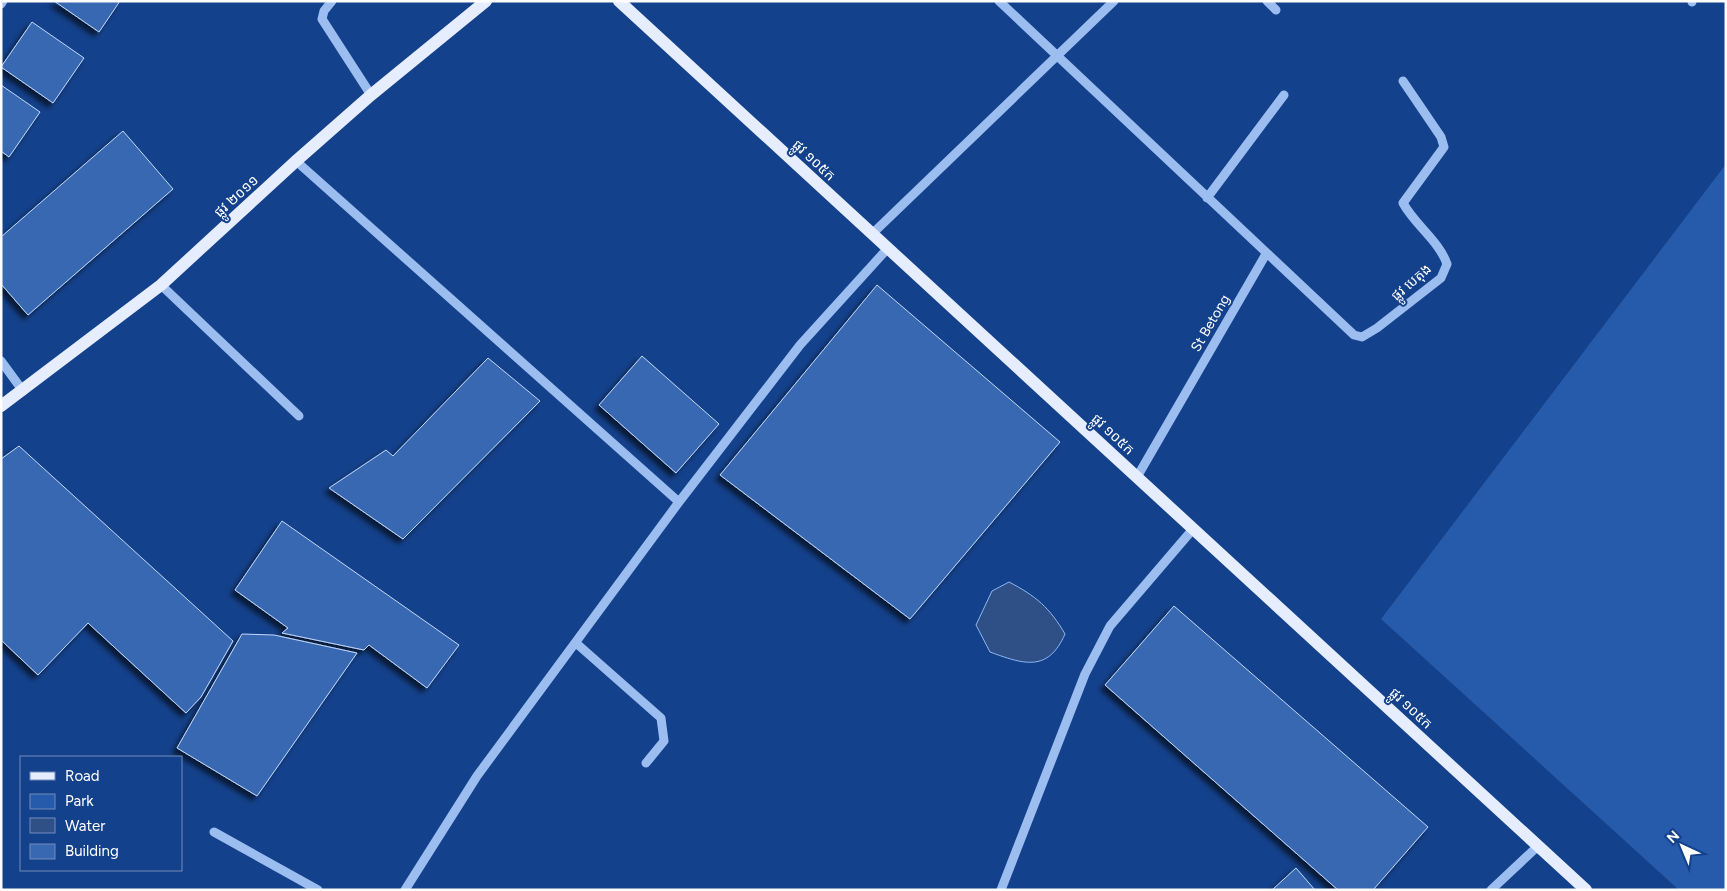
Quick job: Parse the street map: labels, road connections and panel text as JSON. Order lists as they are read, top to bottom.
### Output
{
  "streets": {
    "main road": ["ផ្លូវ ១០៥ក", "ផ្លូវ ២០១១"],
    "street": ["ផ្លូវ បេតុង", "St Betong"]
  },
  "crossings": [
    ["ផ្លូវ ១០៥ក", "St Betong"],
    ["ផ្លូវ បេតុង", "St Betong"]
  ],
  "legend": [
    "Road",
    "Park",
    "Water",
    "Building"
  ],
  "north": "top left"
}
